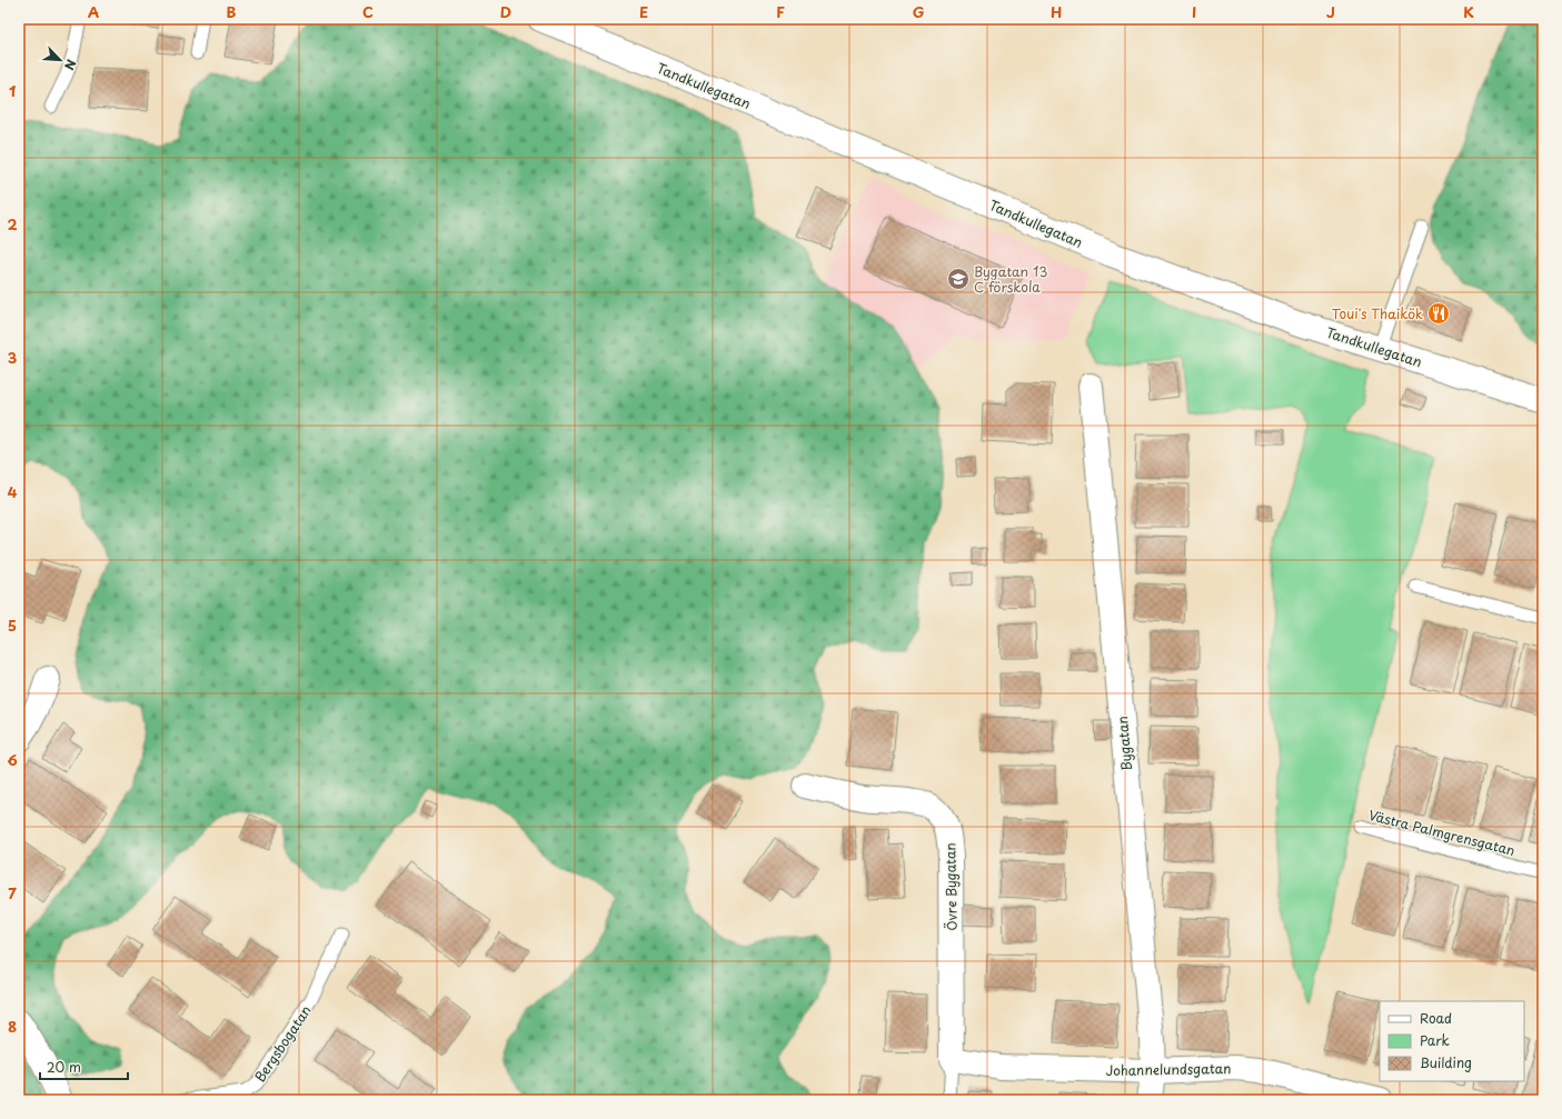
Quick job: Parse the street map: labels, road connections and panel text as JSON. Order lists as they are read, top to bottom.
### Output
{
  "streets": {
    "street": [
      "Tandkullegatan",
      "Bygatan",
      "Övre Bygatan",
      "Johannelundsgatan"
    ],
    "lane": ["Västra Palmgrensgatan", "Bergsbogatan"]
  },
  "crossings": [
    ["Bygatan", "Johannelundsgatan"],
    ["Övre Bygatan", "Johannelundsgatan"]
  ],
  "places": {
    "school or university": ["Bygatan 13 C förskola"],
    "restaurant": ["Toui's Thaikök"]
  },
  "legend": ["Road", "Park", "Building"],
  "scale_bar": "20 m",
  "north": "bottom right",
  "grid": {
    "columns": [
      "A",
      "B",
      "C",
      "D",
      "E",
      "F",
      "G",
      "H",
      "I",
      "J",
      "K"
    ],
    "rows": [
      "1",
      "2",
      "3",
      "4",
      "5",
      "6",
      "7",
      "8"
    ]
  }
}
